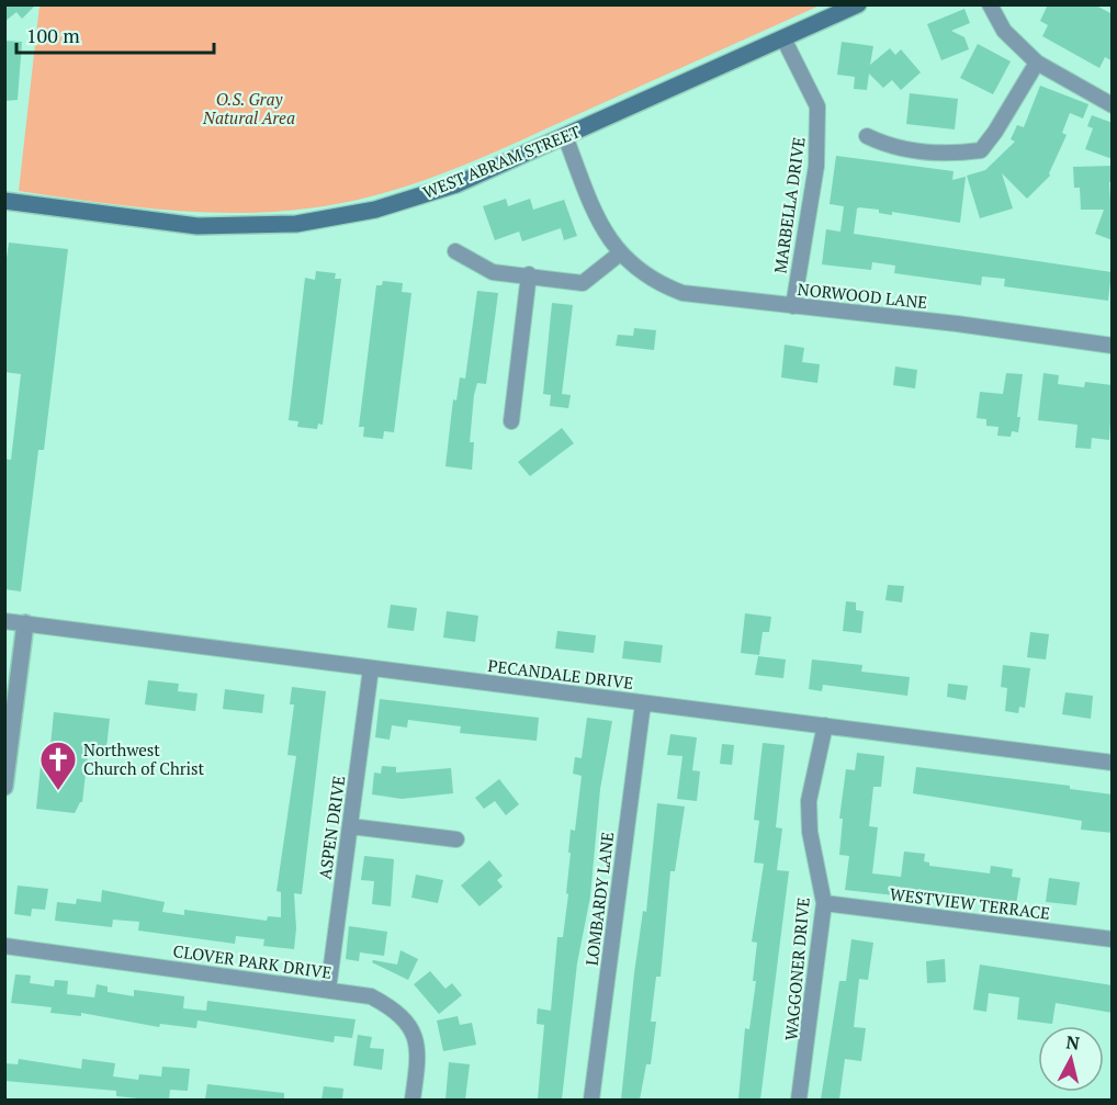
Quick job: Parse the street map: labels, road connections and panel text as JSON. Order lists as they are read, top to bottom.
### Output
{
  "streets": {
    "main road": ["WEST ABRAM STREET"],
    "street": [
      "MARBELLA DRIVE",
      "NORWOOD LANE",
      "PECANDALE DRIVE",
      "ASPEN DRIVE",
      "LOMBARDY LANE",
      "WESTVIEW TERRACE",
      "CLOVER PARK DRIVE",
      "WAGGONER DRIVE"
    ]
  },
  "crossings": [
    ["WEST ABRAM STREET", "MARBELLA DRIVE"],
    ["WEST ABRAM STREET", "NORWOOD LANE"],
    ["MARBELLA DRIVE", "NORWOOD LANE"],
    ["PECANDALE DRIVE", "ASPEN DRIVE"],
    ["PECANDALE DRIVE", "LOMBARDY LANE"],
    ["PECANDALE DRIVE", "WAGGONER DRIVE"],
    ["ASPEN DRIVE", "CLOVER PARK DRIVE"],
    ["WESTVIEW TERRACE", "WAGGONER DRIVE"]
  ],
  "parks": ["O.S. Gray Natural Area"],
  "places": {
    "church": ["Northwest Church of Christ"]
  },
  "scale_bar": "100 m",
  "north": "top"
}
